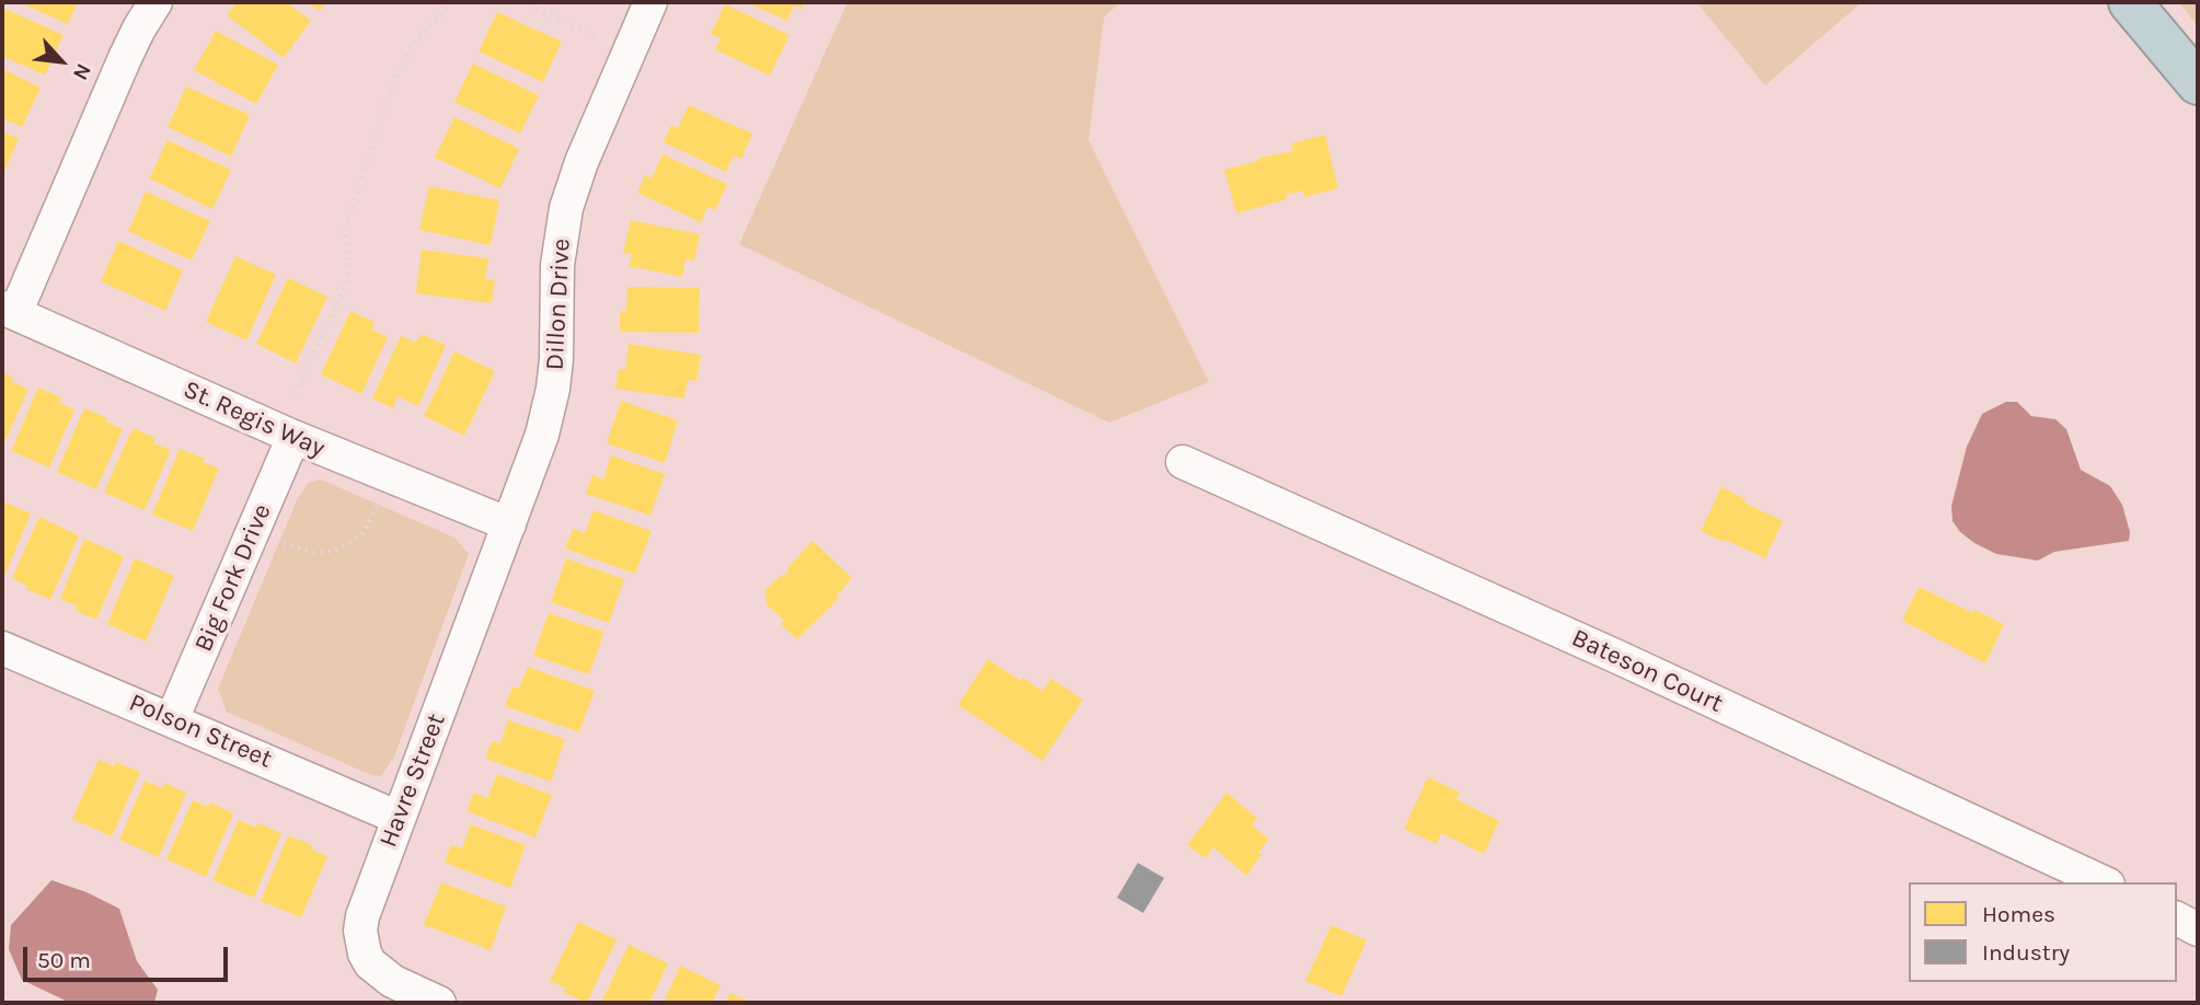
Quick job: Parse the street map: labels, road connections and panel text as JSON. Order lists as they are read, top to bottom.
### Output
{
  "streets": {
    "street": [
      "Dillon Drive",
      "St. Regis Way",
      "Big Fork Drive",
      "Bateson Court",
      "Polson Street",
      "Havre Street"
    ]
  },
  "crossings": [
    ["Dillon Drive", "St. Regis Way"],
    ["Dillon Drive", "Havre Street"],
    ["St. Regis Way", "Big Fork Drive"],
    ["St. Regis Way", "Havre Street"],
    ["Big Fork Drive", "Polson Street"],
    ["Polson Street", "Havre Street"]
  ],
  "legend": ["Homes", "Industry"],
  "scale_bar": "50 m",
  "north": "bottom right"
}
